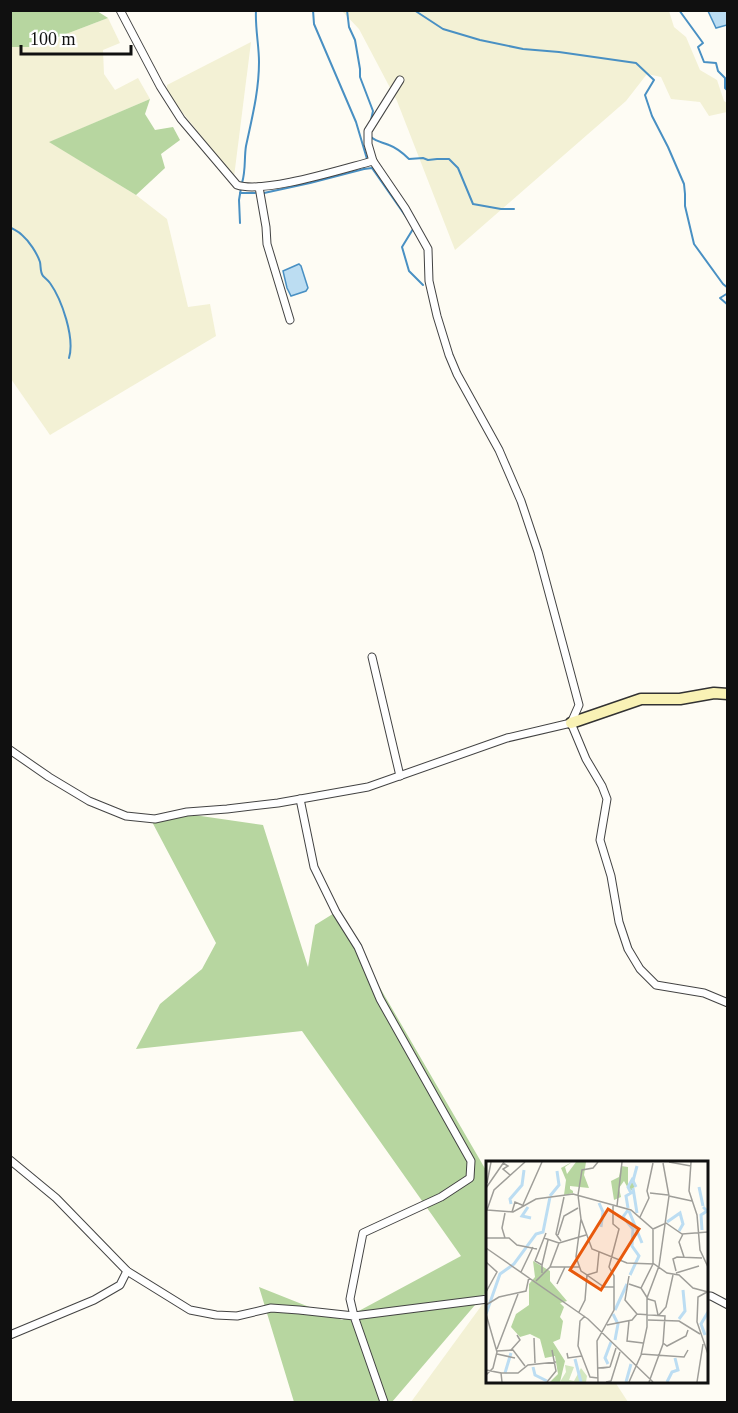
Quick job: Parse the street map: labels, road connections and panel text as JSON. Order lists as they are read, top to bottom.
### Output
{
  "scale_bar": "100 m"
}
